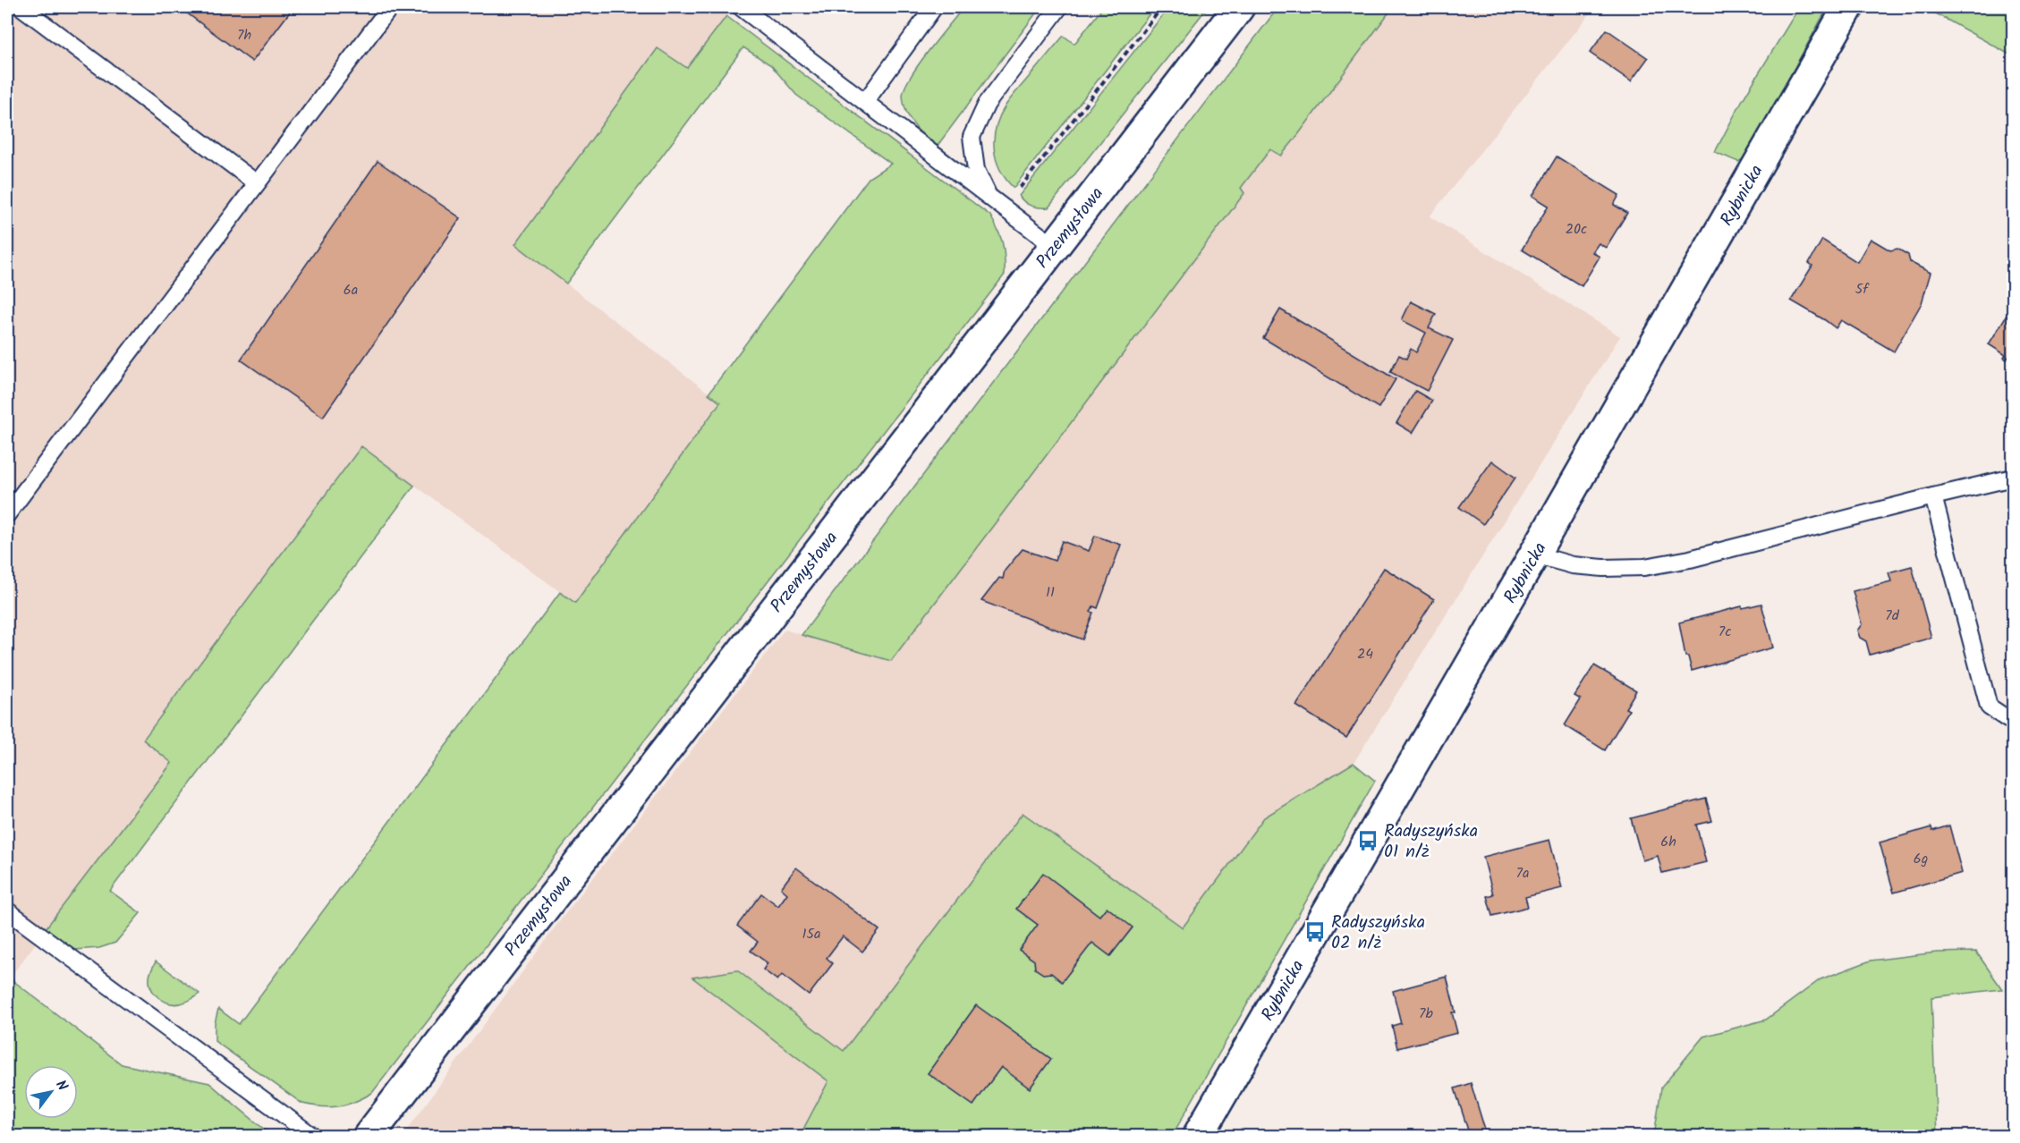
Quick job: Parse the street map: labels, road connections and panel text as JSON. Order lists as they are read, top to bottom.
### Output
{
  "streets": {
    "street": ["Rybnicka", "Przemysłowa"]
  },
  "places": {
    "bus stop": ["Radyszyńska 01 n/ż", "Radyszyńska 02 n/ż"]
  },
  "house_numbers": [
    "7h",
    "20c",
    "5f",
    "6a",
    "11",
    "7d",
    "7c",
    "24",
    "6h",
    "6g",
    "7a",
    "15a",
    "7b"
  ],
  "north": "top right"
}
